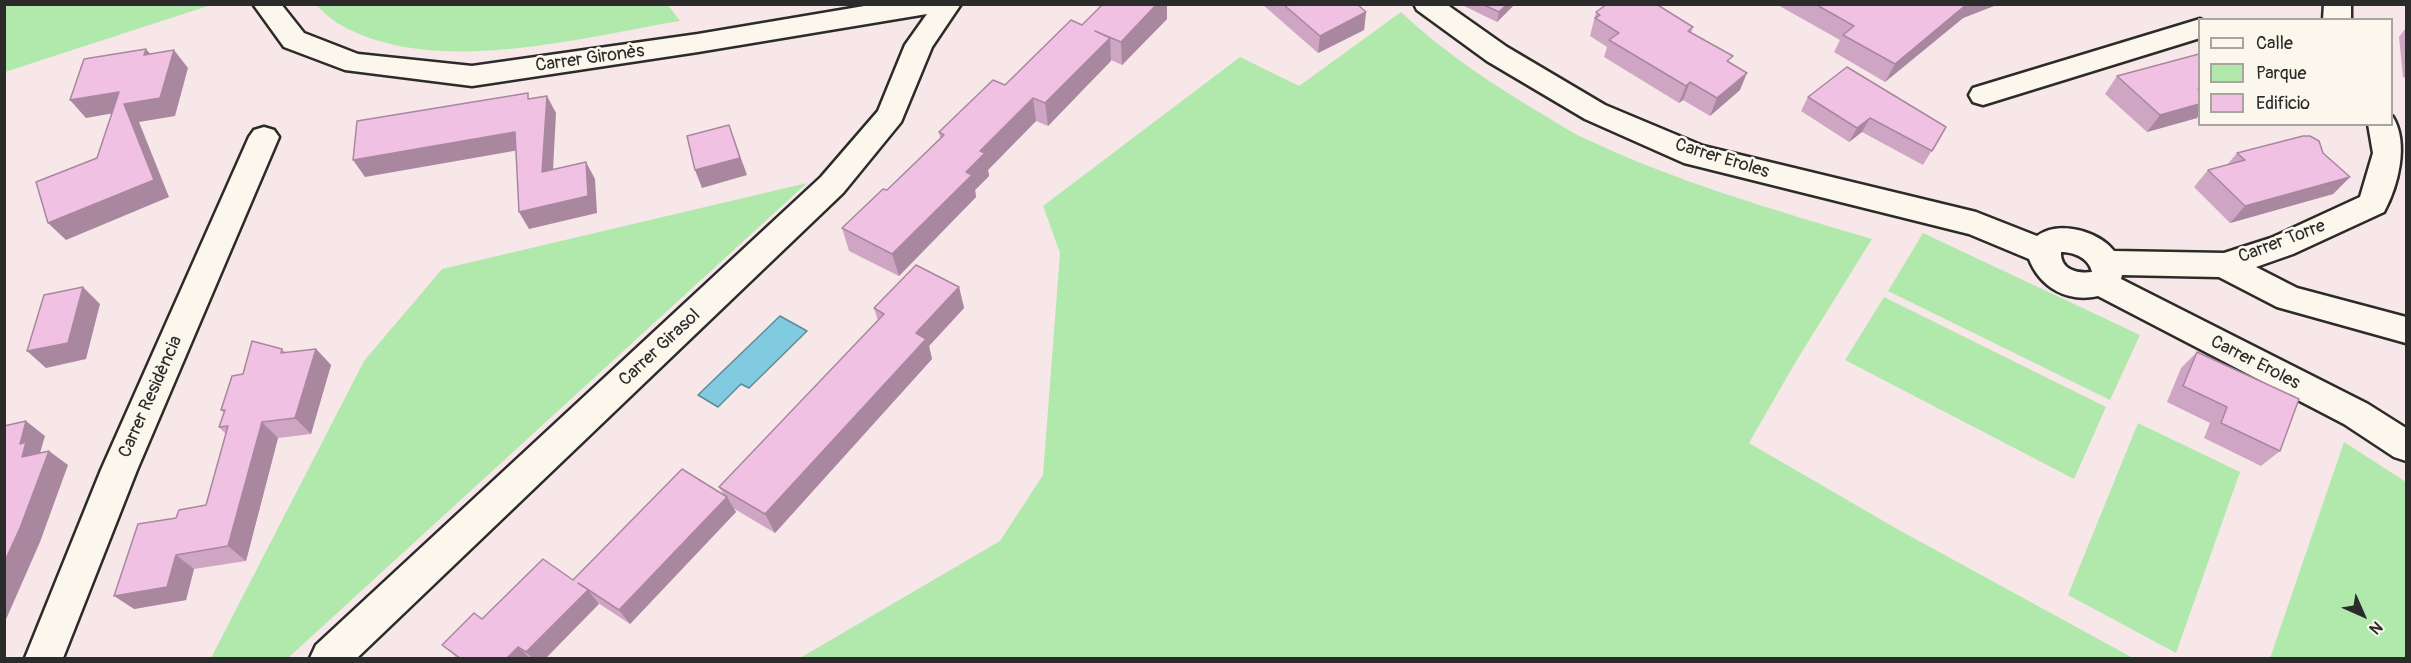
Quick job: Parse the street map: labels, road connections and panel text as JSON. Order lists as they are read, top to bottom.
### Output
{
  "streets": {
    "street": [
      "Carrer Gironès",
      "Carrer Eroles",
      "Carrer Torre",
      "Carrer Girasol",
      "Carrer Residència"
    ]
  },
  "crossings": [
    ["Carrer Eroles", "Carrer Torre"]
  ],
  "legend": ["Calle", "Parque", "Edificio"],
  "north": "bottom right"
}
